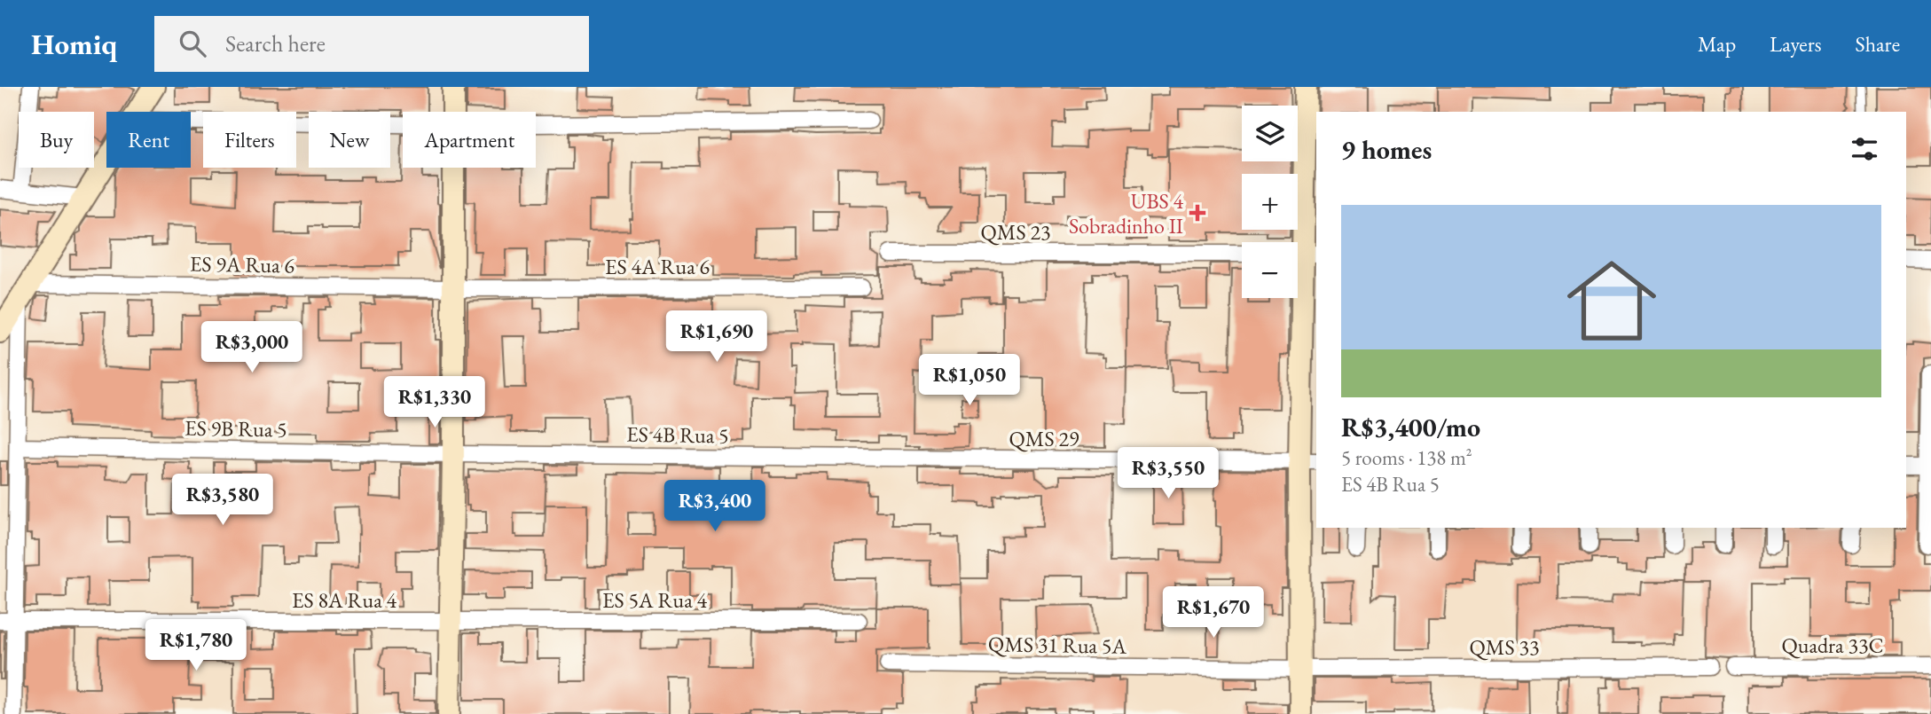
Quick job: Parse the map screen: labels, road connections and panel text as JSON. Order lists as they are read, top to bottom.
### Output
{
  "streets": {
    "street": [
      "QMS 23",
      "ES 9A Rua 6",
      "ES 4A Rua 6",
      "ES 9B Rua 5",
      "ES 4B Rua 5",
      "QMS 29",
      "ES 8A Rua 4",
      "ES 5A Rua 4",
      "QMS 31 Rua 5A",
      "Quadra 33C",
      "QMS 33"
    ]
  },
  "crossings": [
    ["ES 9A Rua 6", "ES 4A Rua 6"],
    ["ES 9B Rua 5", "ES 4B Rua 5"],
    ["ES 4B Rua 5", "QMS 29"],
    ["ES 8A Rua 4", "ES 5A Rua 4"],
    ["QMS 31 Rua 5A", "QMS 33"]
  ],
  "places": {
    "health": ["UBS 4 Sobradinho II"]
  },
  "page": {
    "header": "Homiq",
    "search": "Search here",
    "nav": ["Map", "Layers", "Share"],
    "map_buttons": ["+", "−"],
    "chip": [
      "Buy",
      "Rent",
      "Filters",
      "New",
      "Apartment"
    ],
    "heading": "9 homes",
    "list": [
      {
        "name": "R$3,400/mo",
        "note": "5 rooms · 138 m² · ES 4B Rua 5"
      }
    ],
    "price": [
      "R$1,690",
      "R$3,000",
      "R$1,050",
      "R$1,330",
      "R$3,550",
      "R$3,580",
      "R$3,400",
      "R$1,670",
      "R$1,780"
    ]
  }
}
